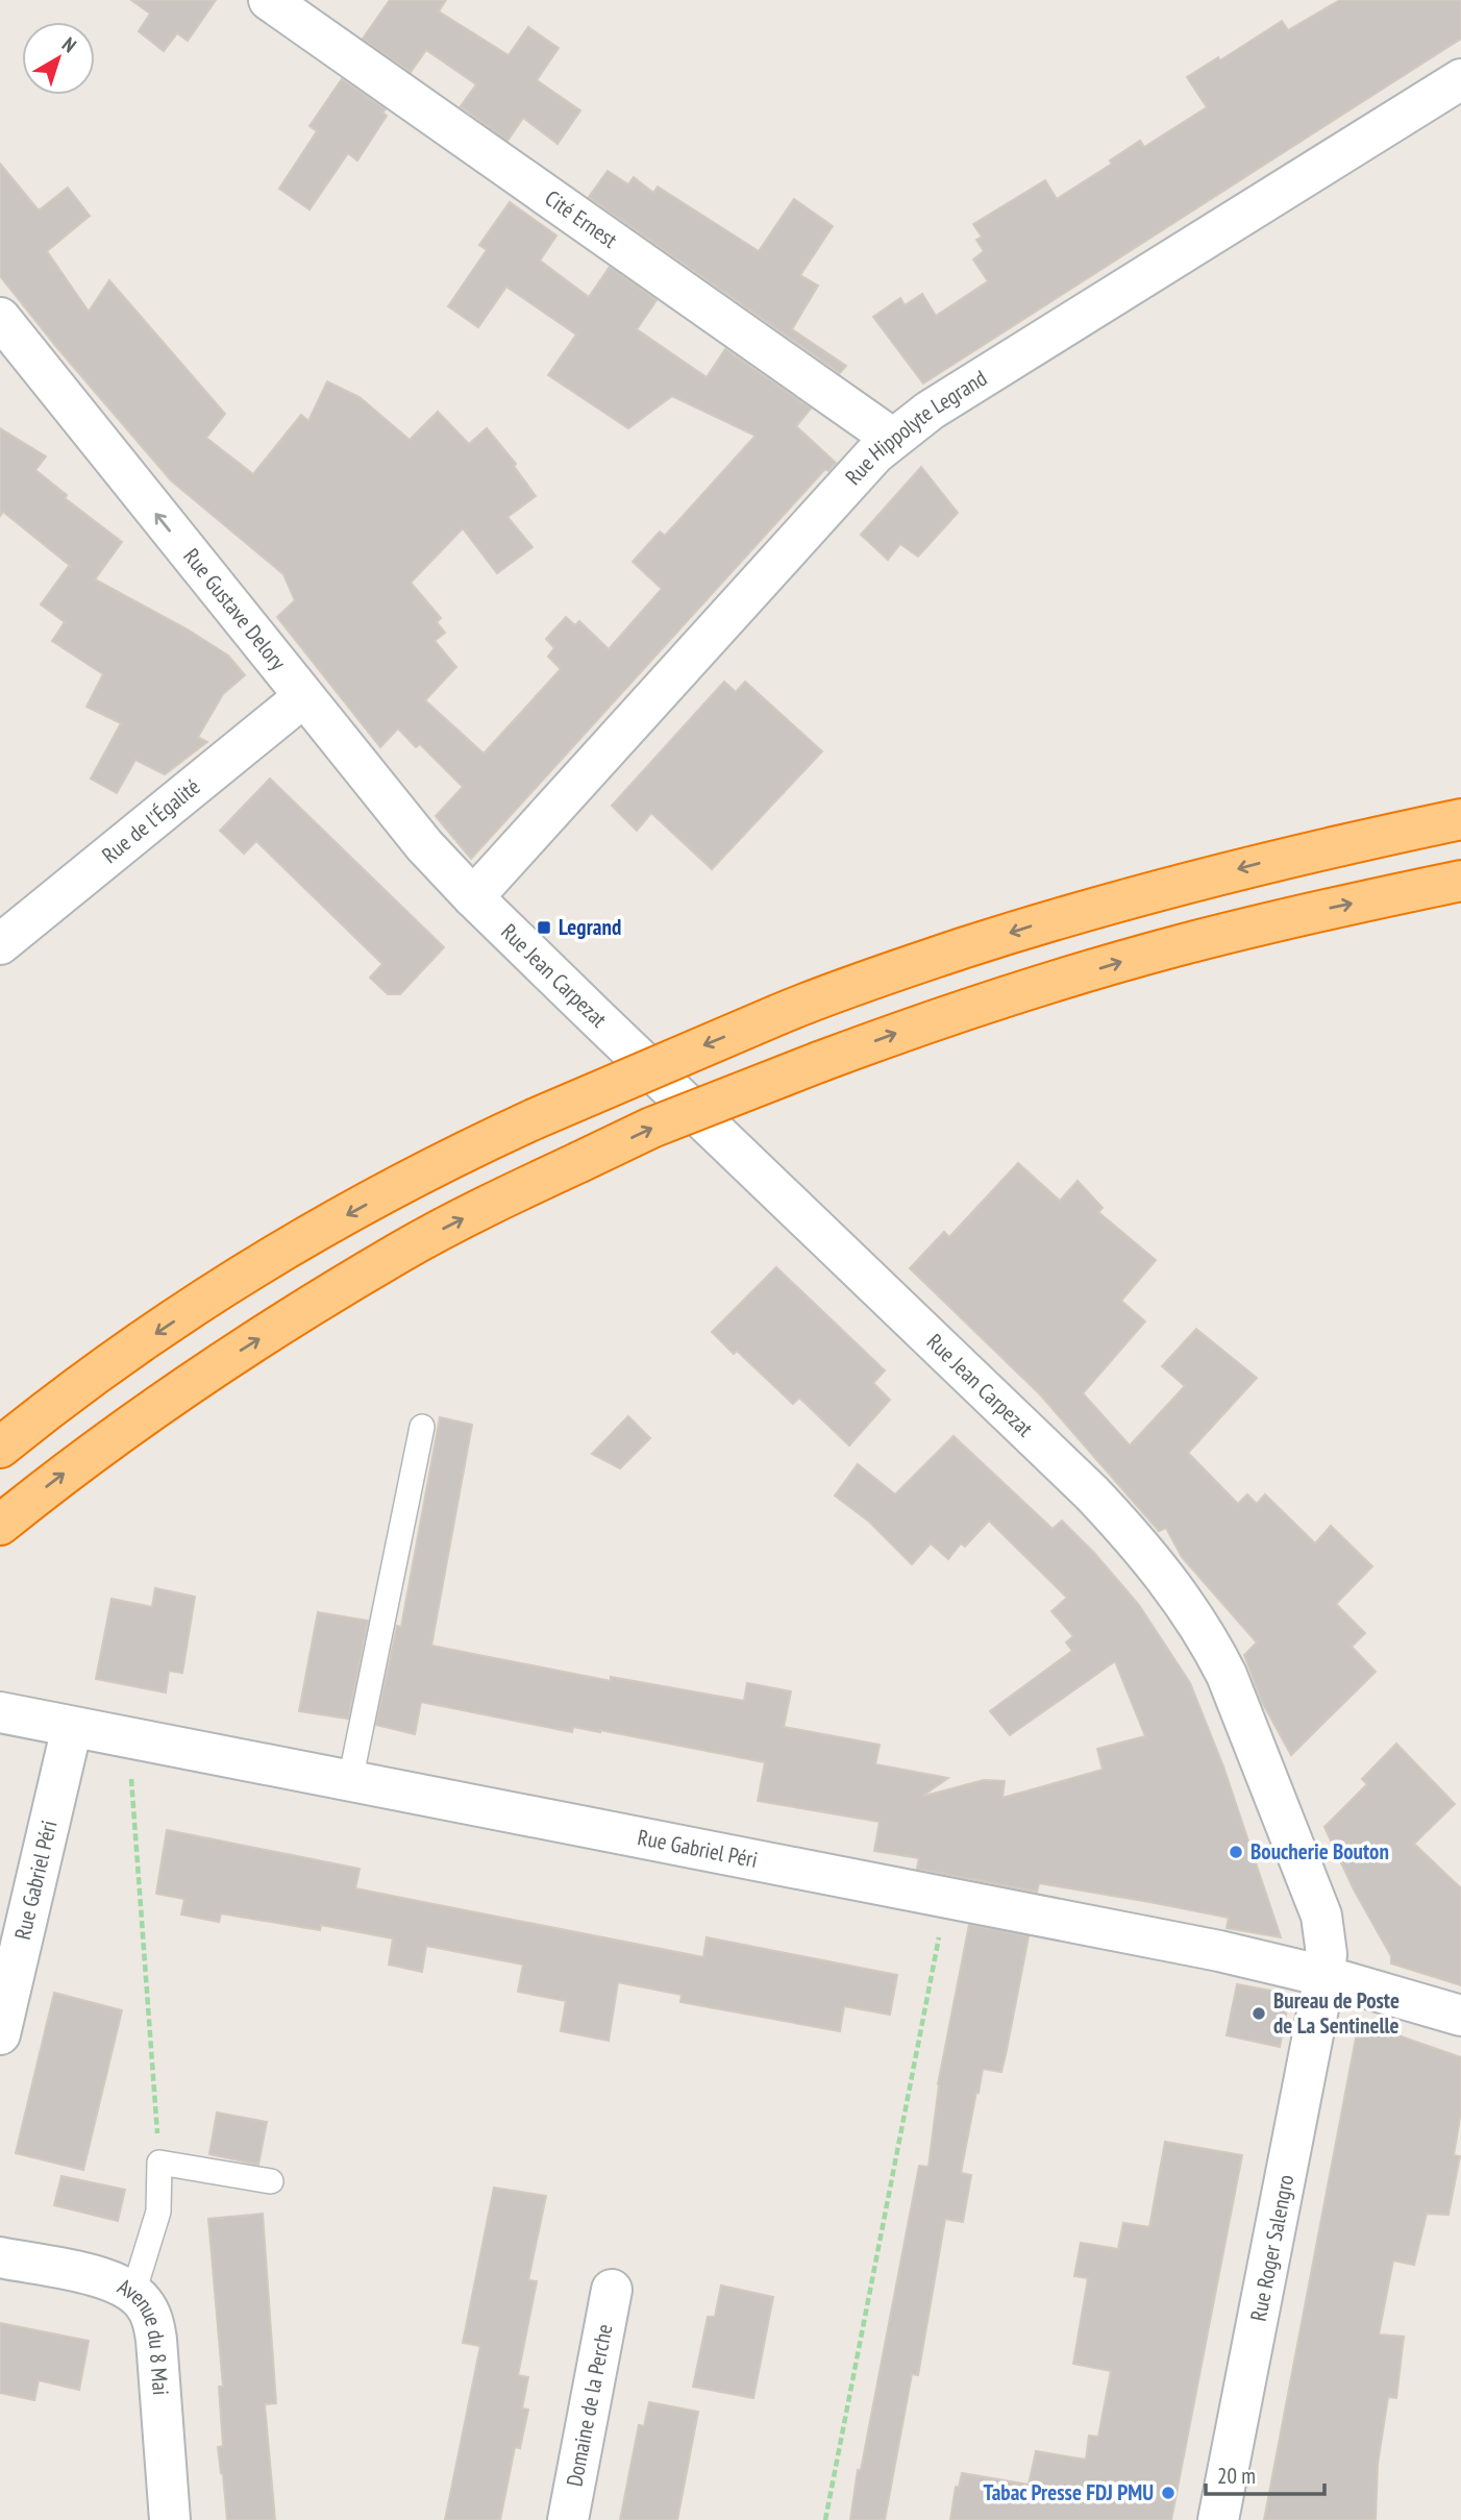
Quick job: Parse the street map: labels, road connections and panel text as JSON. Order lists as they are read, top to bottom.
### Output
{
  "streets": {
    "street": [
      "Cité Ernest",
      "Rue Hippolyte Legrand",
      "Rue Gustave Delory",
      "Rue de l'Égalité",
      "Rue Jean Carpezat",
      "Rue Gabriel Péri",
      "Rue Roger Salengro",
      "Avenue du 8 Mai",
      "Domaine de la Perche"
    ]
  },
  "crossings": [
    ["Cité Ernest", "Rue Hippolyte Legrand"],
    ["Rue Hippolyte Legrand", "Rue Gustave Delory"],
    ["Rue Hippolyte Legrand", "Rue Jean Carpezat"],
    ["Rue Gustave Delory", "Rue de l'Égalité"],
    ["Rue Gustave Delory", "Rue Jean Carpezat"],
    ["Rue Jean Carpezat", "Rue Gabriel Péri"],
    ["Rue Jean Carpezat", "Rue Roger Salengro"],
    ["Rue Gabriel Péri", "Rue Roger Salengro"]
  ],
  "one_way": ["Rue Gustave Delory"],
  "places": {
    "transit": ["Legrand"],
    "other": ["Boucherie Bouton", "Bureau de Poste de La Sentinelle", "Tabac Presse FDJ PMU"]
  },
  "scale_bar": "20 m",
  "north": "top right"
}
